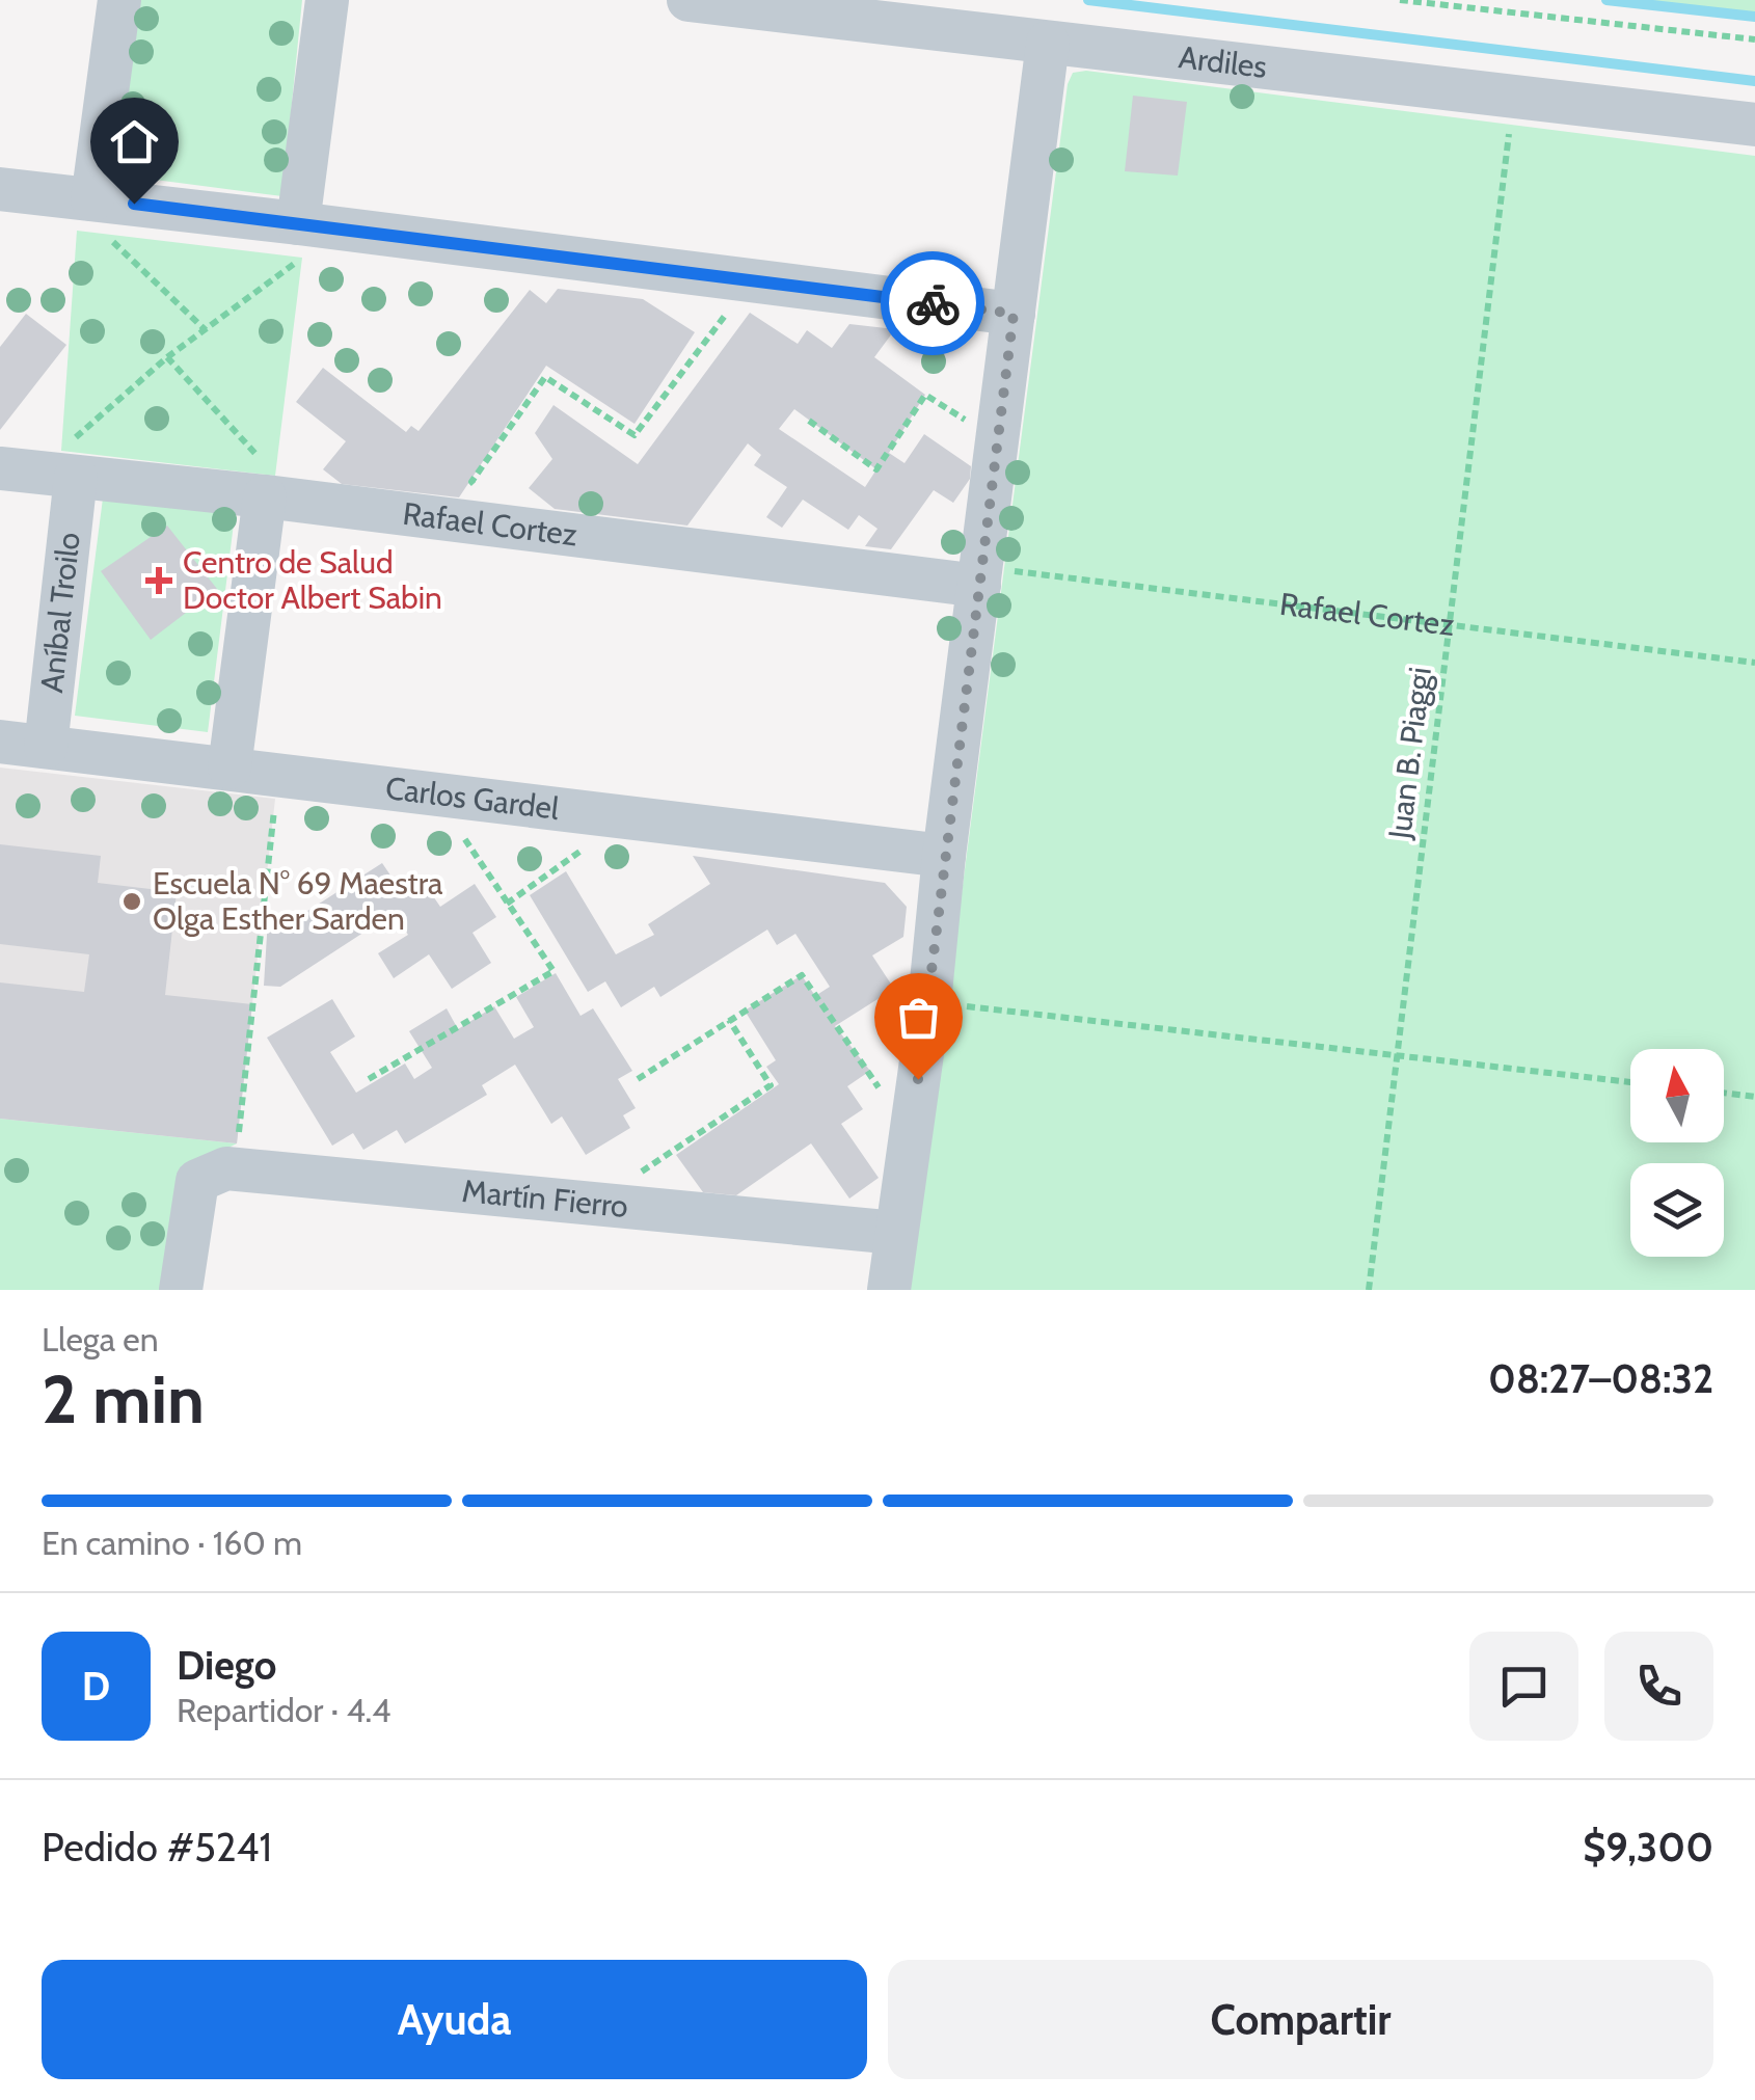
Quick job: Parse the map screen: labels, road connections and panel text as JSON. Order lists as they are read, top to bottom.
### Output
{
  "streets": {
    "street": [
      "Ardiles",
      "Rafael Cortez",
      "Aníbal Troilo",
      "Carlos Gardel",
      "Martín Fierro"
    ],
    "path": ["Juan B. Piaggi"]
  },
  "crossings": [
    ["Ardiles", "Juan B. Piaggi"],
    ["Rafael Cortez", "Aníbal Troilo"],
    ["Rafael Cortez", "Juan B. Piaggi"],
    ["Aníbal Troilo", "Carlos Gardel"]
  ],
  "places": {
    "health": ["Centro de Salud Doctor Albert Sabin"],
    "other": ["Escuela N° 69 Maestra Olga Esther Sarden"]
  },
  "north": "top",
  "page": {
    "heading": ["2 min", "Llega en", "08:27–08:32"],
    "panel": [
      "Diego",
      "Repartidor · 4.4",
      "Pedido #5241",
      "$9,300"
    ],
    "bar": "En camino · 160 m",
    "round": "D",
    "buttons": ["Ayuda", "Compartir"]
  }
}
